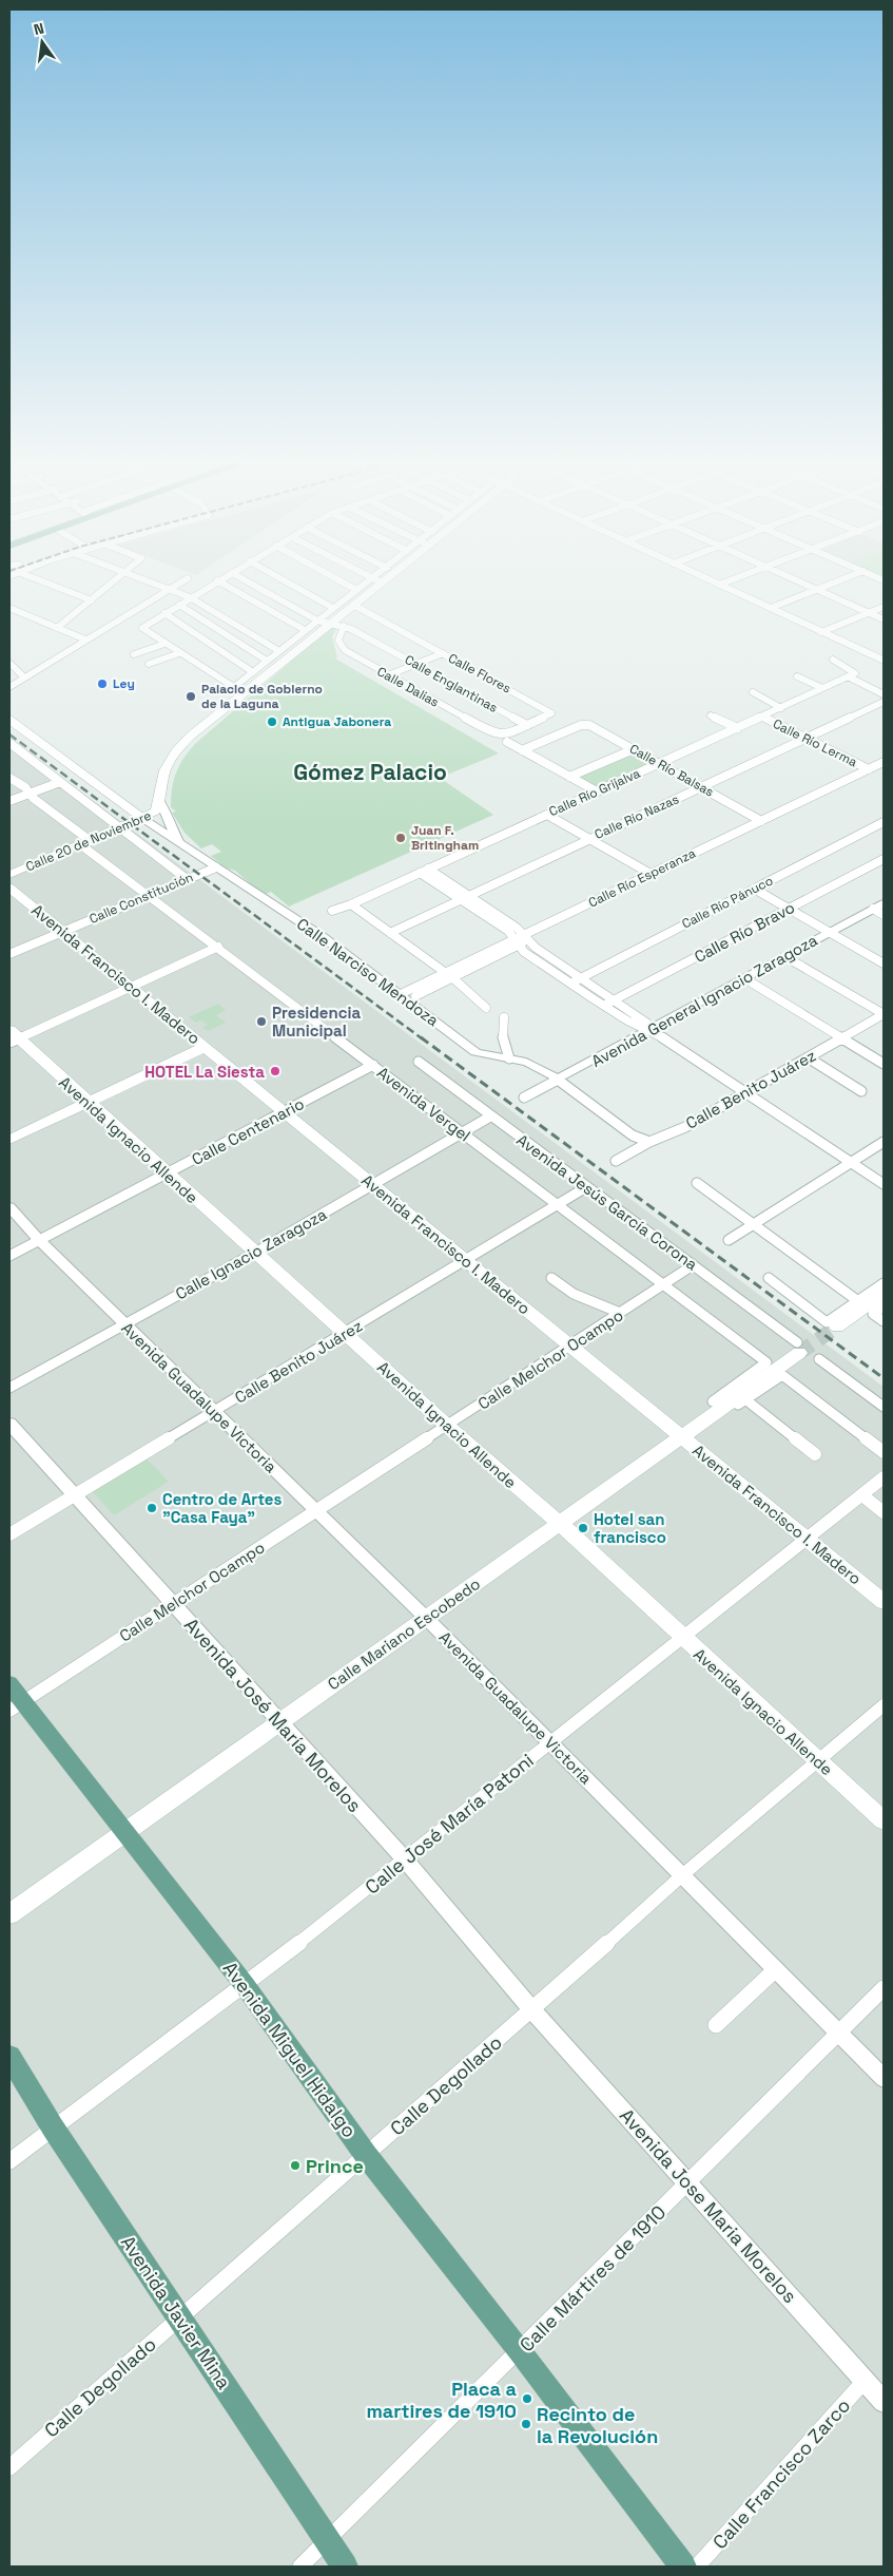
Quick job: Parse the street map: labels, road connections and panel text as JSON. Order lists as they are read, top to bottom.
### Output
{
  "streets": {
    "main road": [
      "Calle 20 de Noviembre",
      "Avenida Francisco I. Madero",
      "Avenida Ignacio Allende",
      "Calle Mariano Escobedo",
      "Avenida Miguel Hidalgo",
      "Avenida Javier Mina"
    ],
    "street": [
      "Calle Flores",
      "Calle Englantinas",
      "Calle Dalias",
      "Calle Río Lerma",
      "Calle Río Balsas",
      "Calle Río Grijalva",
      "Calle Río Nazas",
      "Calle Río Esperanza",
      "Calle Constitución",
      "Calle Río Pánuco",
      "Calle Río Bravo",
      "Calle Narciso Mendoza",
      "Avenida General Ignacio Zaragoza",
      "Calle Benito Juárez",
      "Avenida Vergel",
      "Calle Centenario",
      "Avenida Jesús García Corona",
      "Calle Ignacio Zaragoza",
      "Calle Melchor Ocampo",
      "Avenida Guadalupe Victoria",
      "Avenida José María Morelos",
      "Calle José María Patoni",
      "Calle Degollado",
      "Avenida Jose Maria Morelos",
      "Calle Mártires de 1910",
      "Calle Francisco Zarco"
    ]
  },
  "crossings": [
    ["Calle Flores", "Calle Englantinas"],
    ["Calle Flores", "Calle Dalias"],
    ["Calle Englantinas", "Calle Dalias"],
    ["Calle Río Lerma", "Calle Río Grijalva"],
    ["Calle Río Lerma", "Calle Río Nazas"],
    ["Calle Río Lerma", "Calle Río Esperanza"],
    ["Calle Río Balsas", "Calle Río Grijalva"],
    ["Calle Río Balsas", "Calle Río Nazas"],
    ["Calle Río Balsas", "Calle Río Esperanza"],
    ["Calle 20 de Noviembre", "Calle Narciso Mendoza"],
    ["Calle 20 de Noviembre", "Avenida Vergel"],
    ["Calle Río Esperanza", "Calle Narciso Mendoza"],
    ["Calle Constitución", "Calle Narciso Mendoza"],
    ["Calle Constitución", "Avenida Francisco I. Madero"],
    ["Calle Constitución", "Avenida Vergel"],
    ["Calle Narciso Mendoza", "Avenida General Ignacio Zaragoza"],
    ["Avenida Francisco I. Madero", "Calle Benito Juárez"],
    ["Avenida Francisco I. Madero", "Calle Centenario"],
    ["Avenida Francisco I. Madero", "Calle Ignacio Zaragoza"],
    ["Avenida Francisco I. Madero", "Calle Melchor Ocampo"],
    ["Avenida Francisco I. Madero", "Calle Mariano Escobedo"],
    ["Avenida Francisco I. Madero", "Calle José María Patoni"],
    ["Calle Benito Juárez", "Avenida Vergel"],
    ["Calle Benito Juárez", "Avenida Ignacio Allende"],
    ["Calle Benito Juárez", "Avenida Jesús García Corona"],
    ["Calle Benito Juárez", "Avenida Guadalupe Victoria"],
    ["Calle Benito Juárez", "Avenida José María Morelos"],
    ["Avenida Vergel", "Calle Centenario"],
    ["Avenida Vergel", "Calle Ignacio Zaragoza"],
    ["Avenida Vergel", "Calle Melchor Ocampo"],
    ["Calle Centenario", "Avenida Ignacio Allende"],
    ["Calle Centenario", "Avenida Guadalupe Victoria"],
    ["Avenida Ignacio Allende", "Calle Ignacio Zaragoza"],
    ["Avenida Ignacio Allende", "Calle Melchor Ocampo"],
    ["Avenida Ignacio Allende", "Calle Mariano Escobedo"],
    ["Avenida Ignacio Allende", "Calle José María Patoni"],
    ["Avenida Ignacio Allende", "Calle Degollado"],
    ["Avenida Jesús García Corona", "Calle Ignacio Zaragoza"],
    ["Avenida Jesús García Corona", "Calle Melchor Ocampo"],
    ["Avenida Jesús García Corona", "Calle Mariano Escobedo"],
    ["Calle Ignacio Zaragoza", "Avenida Guadalupe Victoria"],
    ["Calle Melchor Ocampo", "Avenida Guadalupe Victoria"],
    ["Calle Melchor Ocampo", "Avenida José María Morelos"],
    ["Calle Melchor Ocampo", "Avenida Miguel Hidalgo"],
    ["Avenida Guadalupe Victoria", "Calle Mariano Escobedo"],
    ["Avenida Guadalupe Victoria", "Calle José María Patoni"],
    ["Avenida Guadalupe Victoria", "Calle Degollado"],
    ["Avenida Guadalupe Victoria", "Calle Mártires de 1910"],
    ["Calle Mariano Escobedo", "Avenida José María Morelos"],
    ["Calle Mariano Escobedo", "Avenida Miguel Hidalgo"],
    ["Avenida José María Morelos", "Calle José María Patoni"],
    ["Avenida José María Morelos", "Calle Degollado"],
    ["Avenida José María Morelos", "Avenida Jose Maria Morelos"],
    ["Calle José María Patoni", "Avenida Miguel Hidalgo"],
    ["Calle José María Patoni", "Avenida Javier Mina"],
    ["Avenida Miguel Hidalgo", "Calle Degollado"],
    ["Avenida Miguel Hidalgo", "Calle Mártires de 1910"],
    ["Calle Degollado", "Avenida Jose Maria Morelos"],
    ["Calle Degollado", "Avenida Javier Mina"],
    ["Avenida Jose Maria Morelos", "Calle Mártires de 1910"],
    ["Avenida Jose Maria Morelos", "Calle Francisco Zarco"],
    ["Calle Mártires de 1910", "Avenida Javier Mina"]
  ],
  "districts": ["Gómez Palacio"],
  "places": [
    "Ley",
    "Palacio de Gobierno de la Laguna",
    "Antigua Jabonera",
    "Juan F. Britingham",
    "Presidencia Municipal",
    "HOTEL La Siesta",
    "Centro de Artes \"Casa Faya\"",
    "Hotel san francisco",
    "Prince",
    "Placa a martires de 1910",
    "Recinto de la Revolución"
  ],
  "north": "top"
}
